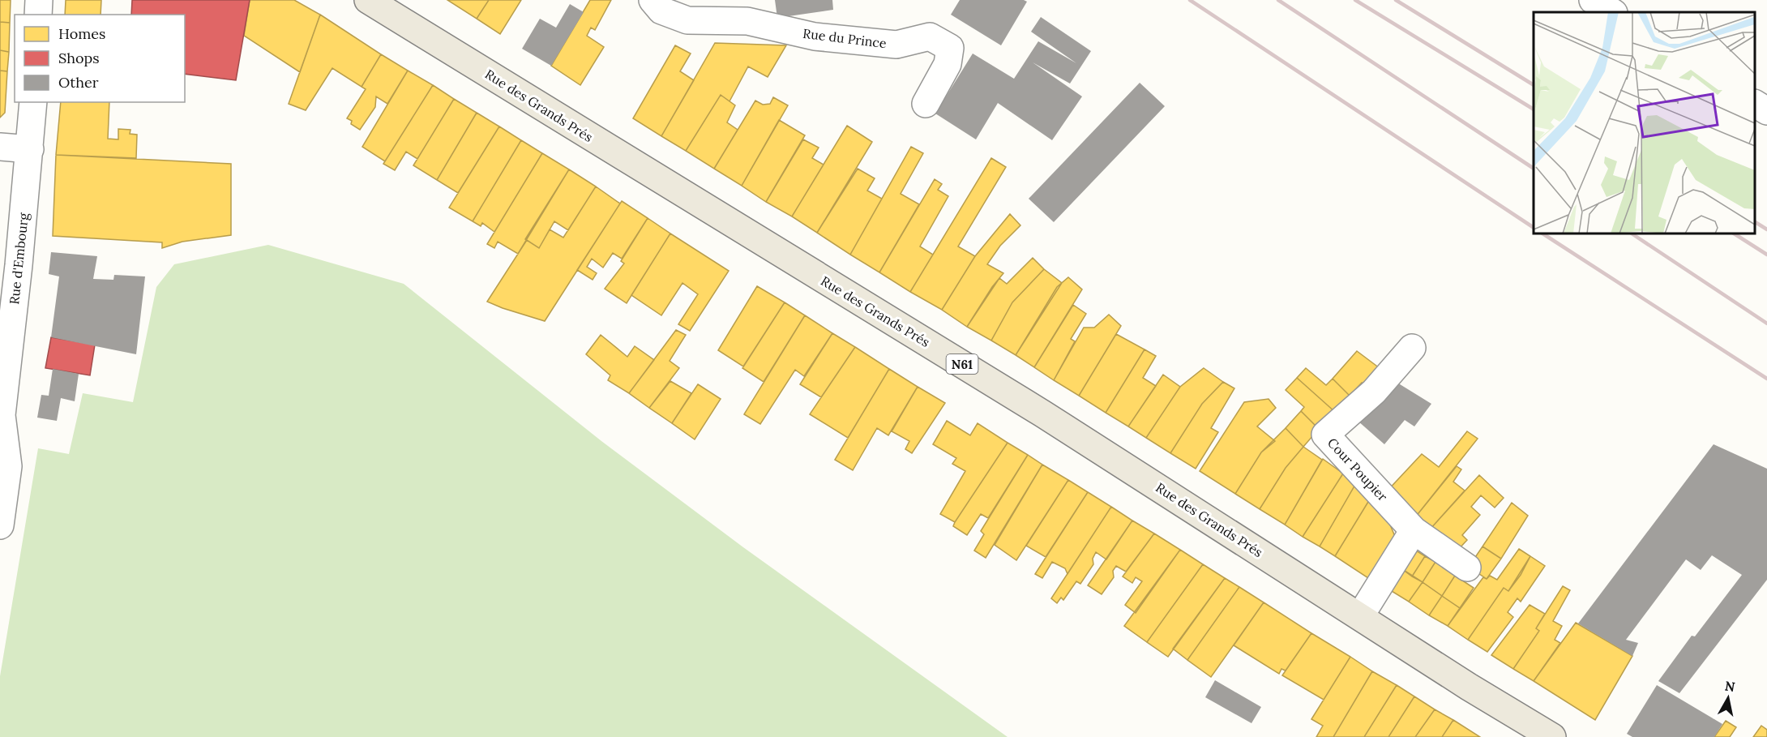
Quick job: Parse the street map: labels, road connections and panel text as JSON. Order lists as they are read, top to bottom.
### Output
{
  "streets": {
    "main road": ["Rue des Grands Prés", "N61"],
    "street": ["Rue du Prince", "Rue d'Embourg", "Cour Poupier"]
  },
  "legend": ["Homes", "Shops", "Other"],
  "north": "top"
}
